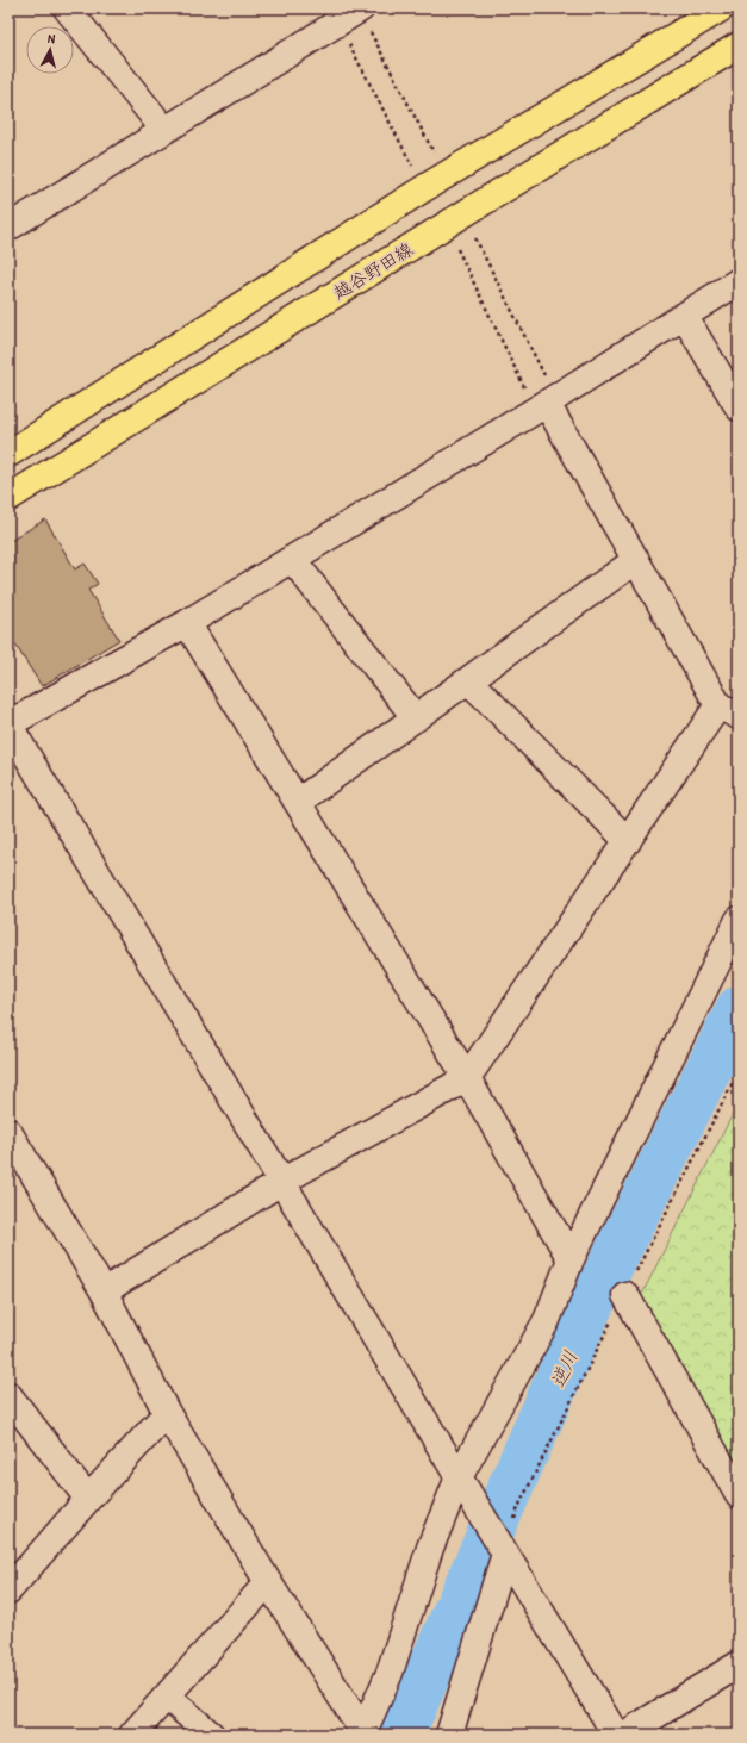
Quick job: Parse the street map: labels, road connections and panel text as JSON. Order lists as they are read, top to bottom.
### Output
{
  "streets": {
    "main road": ["越谷野田線"]
  },
  "water": ["逆川"],
  "north": "top"
}
